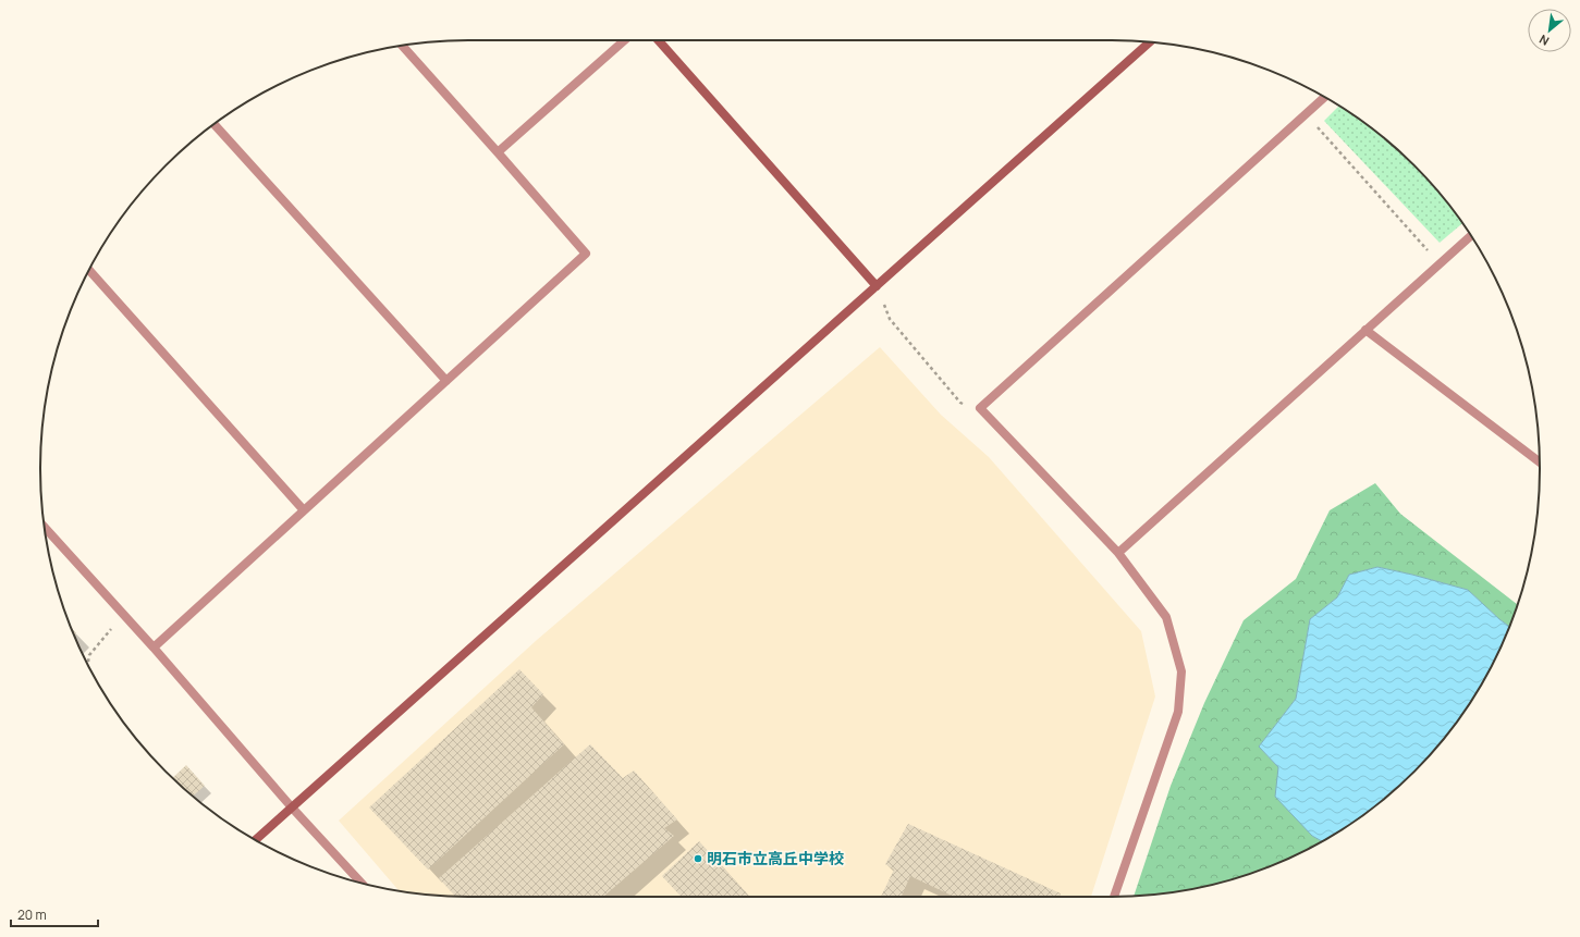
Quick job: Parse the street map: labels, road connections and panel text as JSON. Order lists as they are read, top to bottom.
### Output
{
  "places": ["明石市立高丘中学校"],
  "scale_bar": "20 m",
  "north": "bottom left"
}
